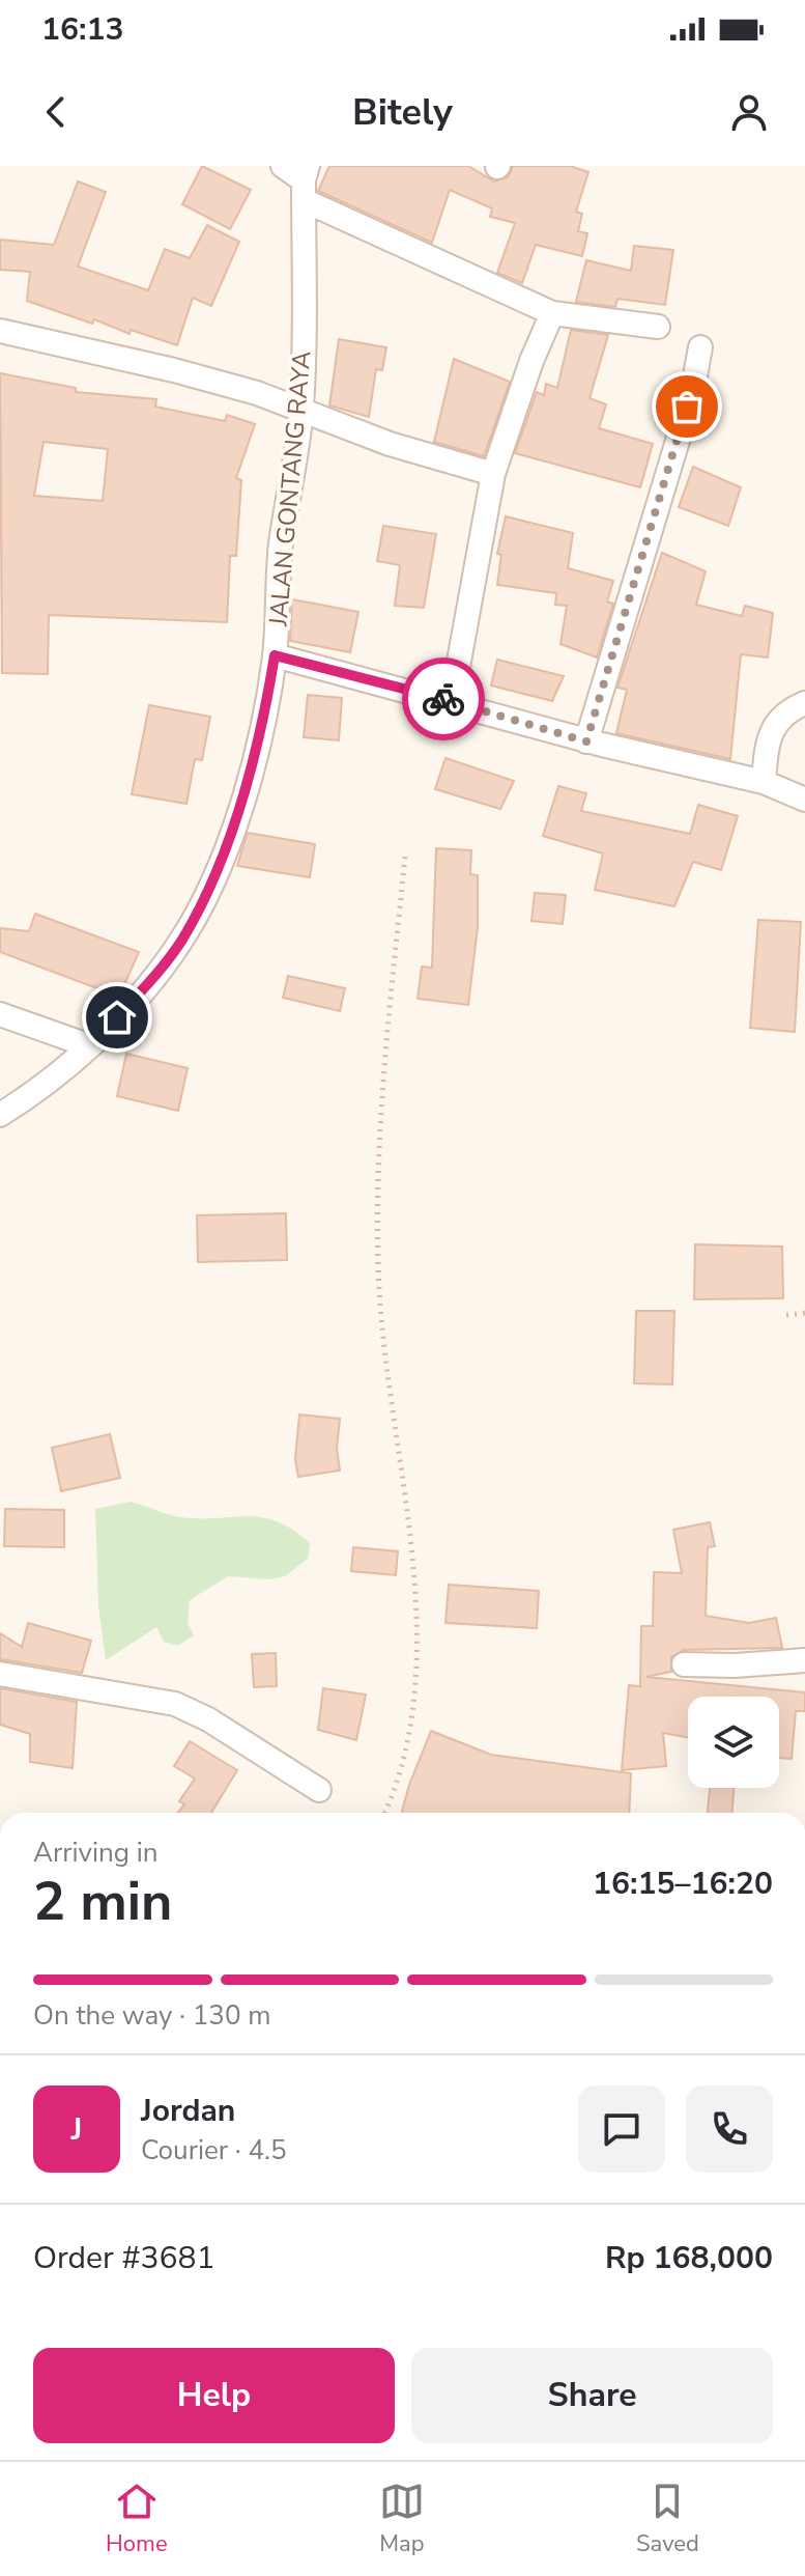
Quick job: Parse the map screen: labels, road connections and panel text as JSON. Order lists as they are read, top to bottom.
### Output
{
  "streets": {
    "street": ["JALAN GONTANG RAYA"]
  },
  "page": {
    "status": "16:13",
    "header": "Bitely",
    "heading": ["2 min", "Arriving in", "16:15–16:20"],
    "panel": [
      "Jordan",
      "Courier · 4.5",
      "Order #3681",
      "Rp 168,000"
    ],
    "bar": "On the way · 130 m",
    "round": "J",
    "buttons": ["Help", "Share"],
    "tabs": ["Home", "Map", "Saved"]
  }
}
